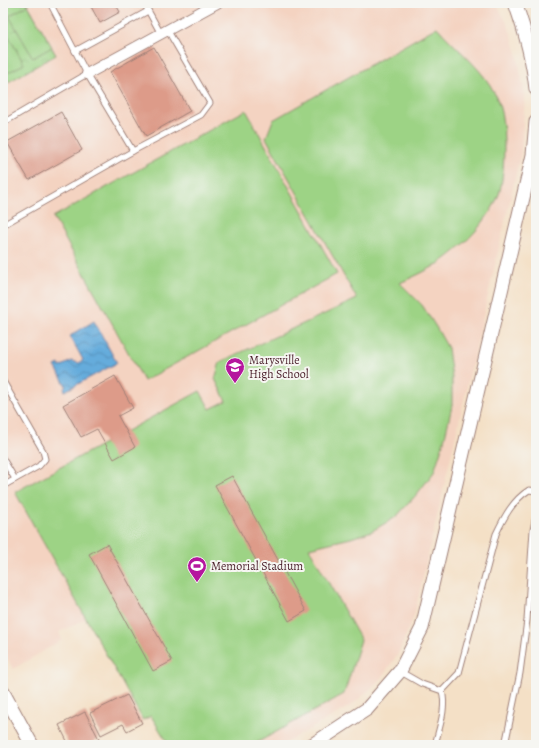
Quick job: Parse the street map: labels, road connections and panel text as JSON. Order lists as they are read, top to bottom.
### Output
{
  "places": {
    "school or university": ["Marysville High School"],
    "sports": ["Memorial Stadium"]
  }
}
